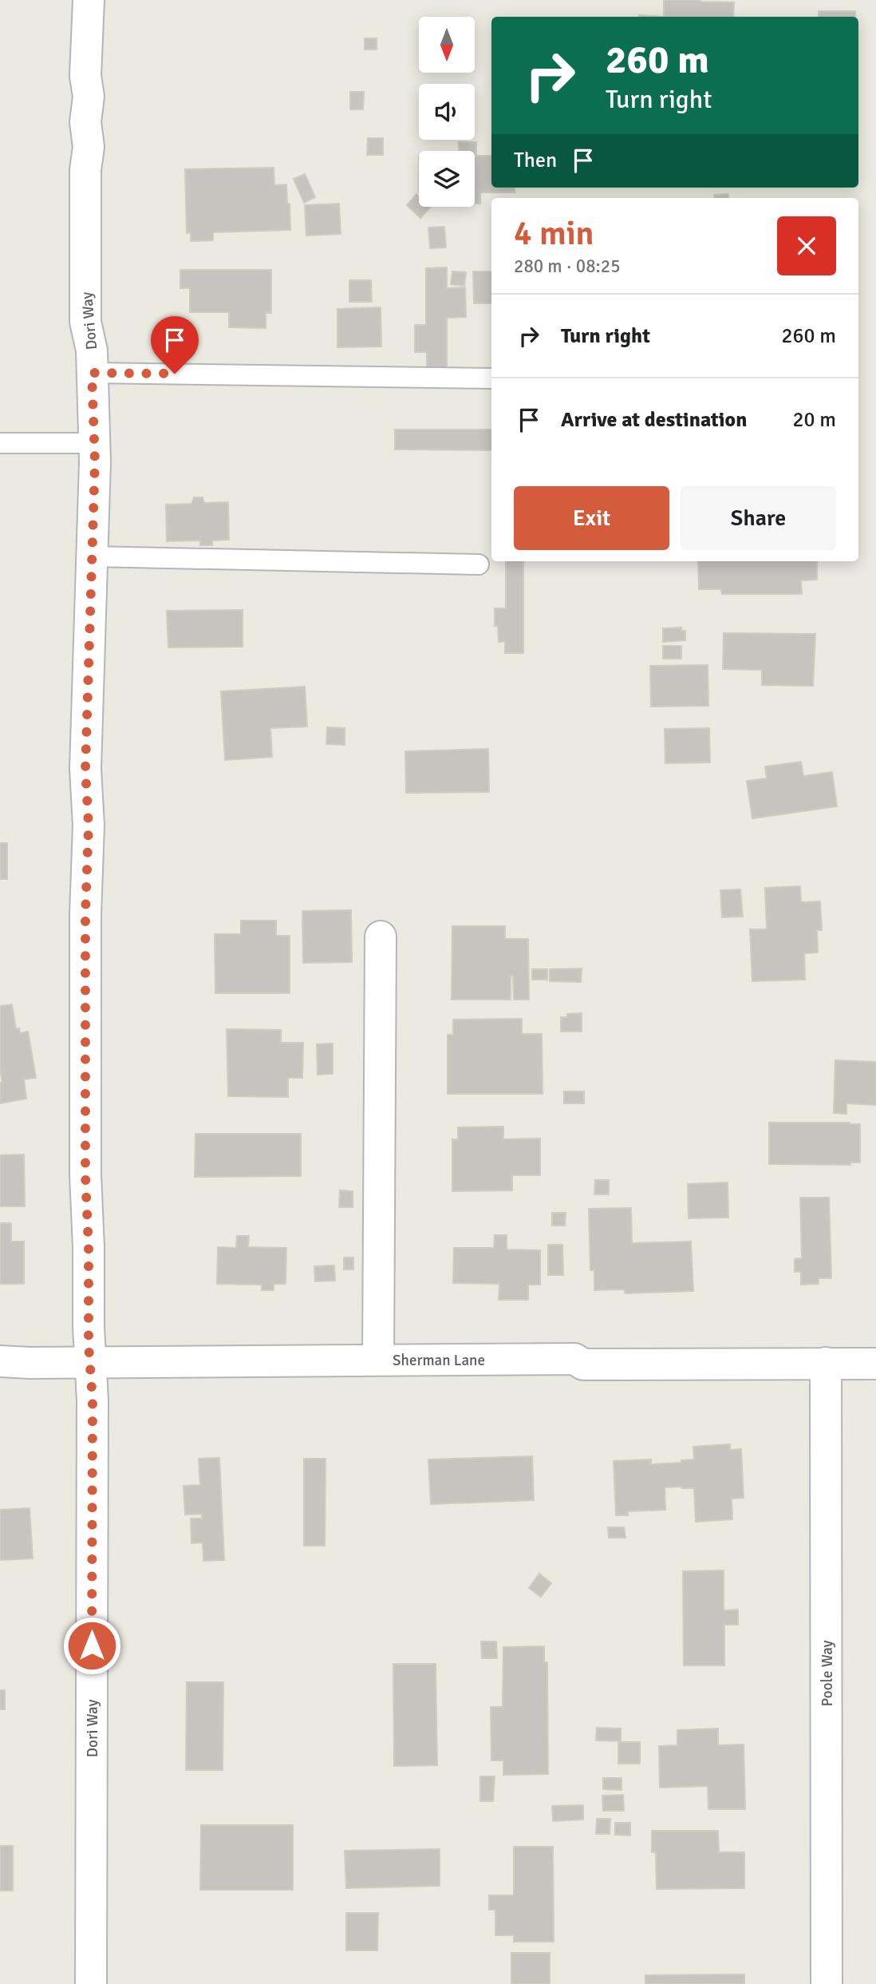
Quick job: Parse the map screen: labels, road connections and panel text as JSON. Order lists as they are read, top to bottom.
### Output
{
  "streets": {
    "street": ["Dori Way", "Sherman Lane", "Poole Way"]
  },
  "crossings": [
    ["Dori Way", "Sherman Lane"],
    ["Sherman Lane", "Poole Way"]
  ],
  "north": "bottom",
  "page": {
    "turn": ["260 m", "Turn right"],
    "then": "Then",
    "heading": ["4 min", "280 m · 08:25"],
    "list": [
      {
        "name": "Turn right",
        "value": "260 m"
      },
      {
        "name": "Arrive at destination",
        "value": "20 m"
      }
    ],
    "buttons": ["Exit", "Share"]
  }
}
